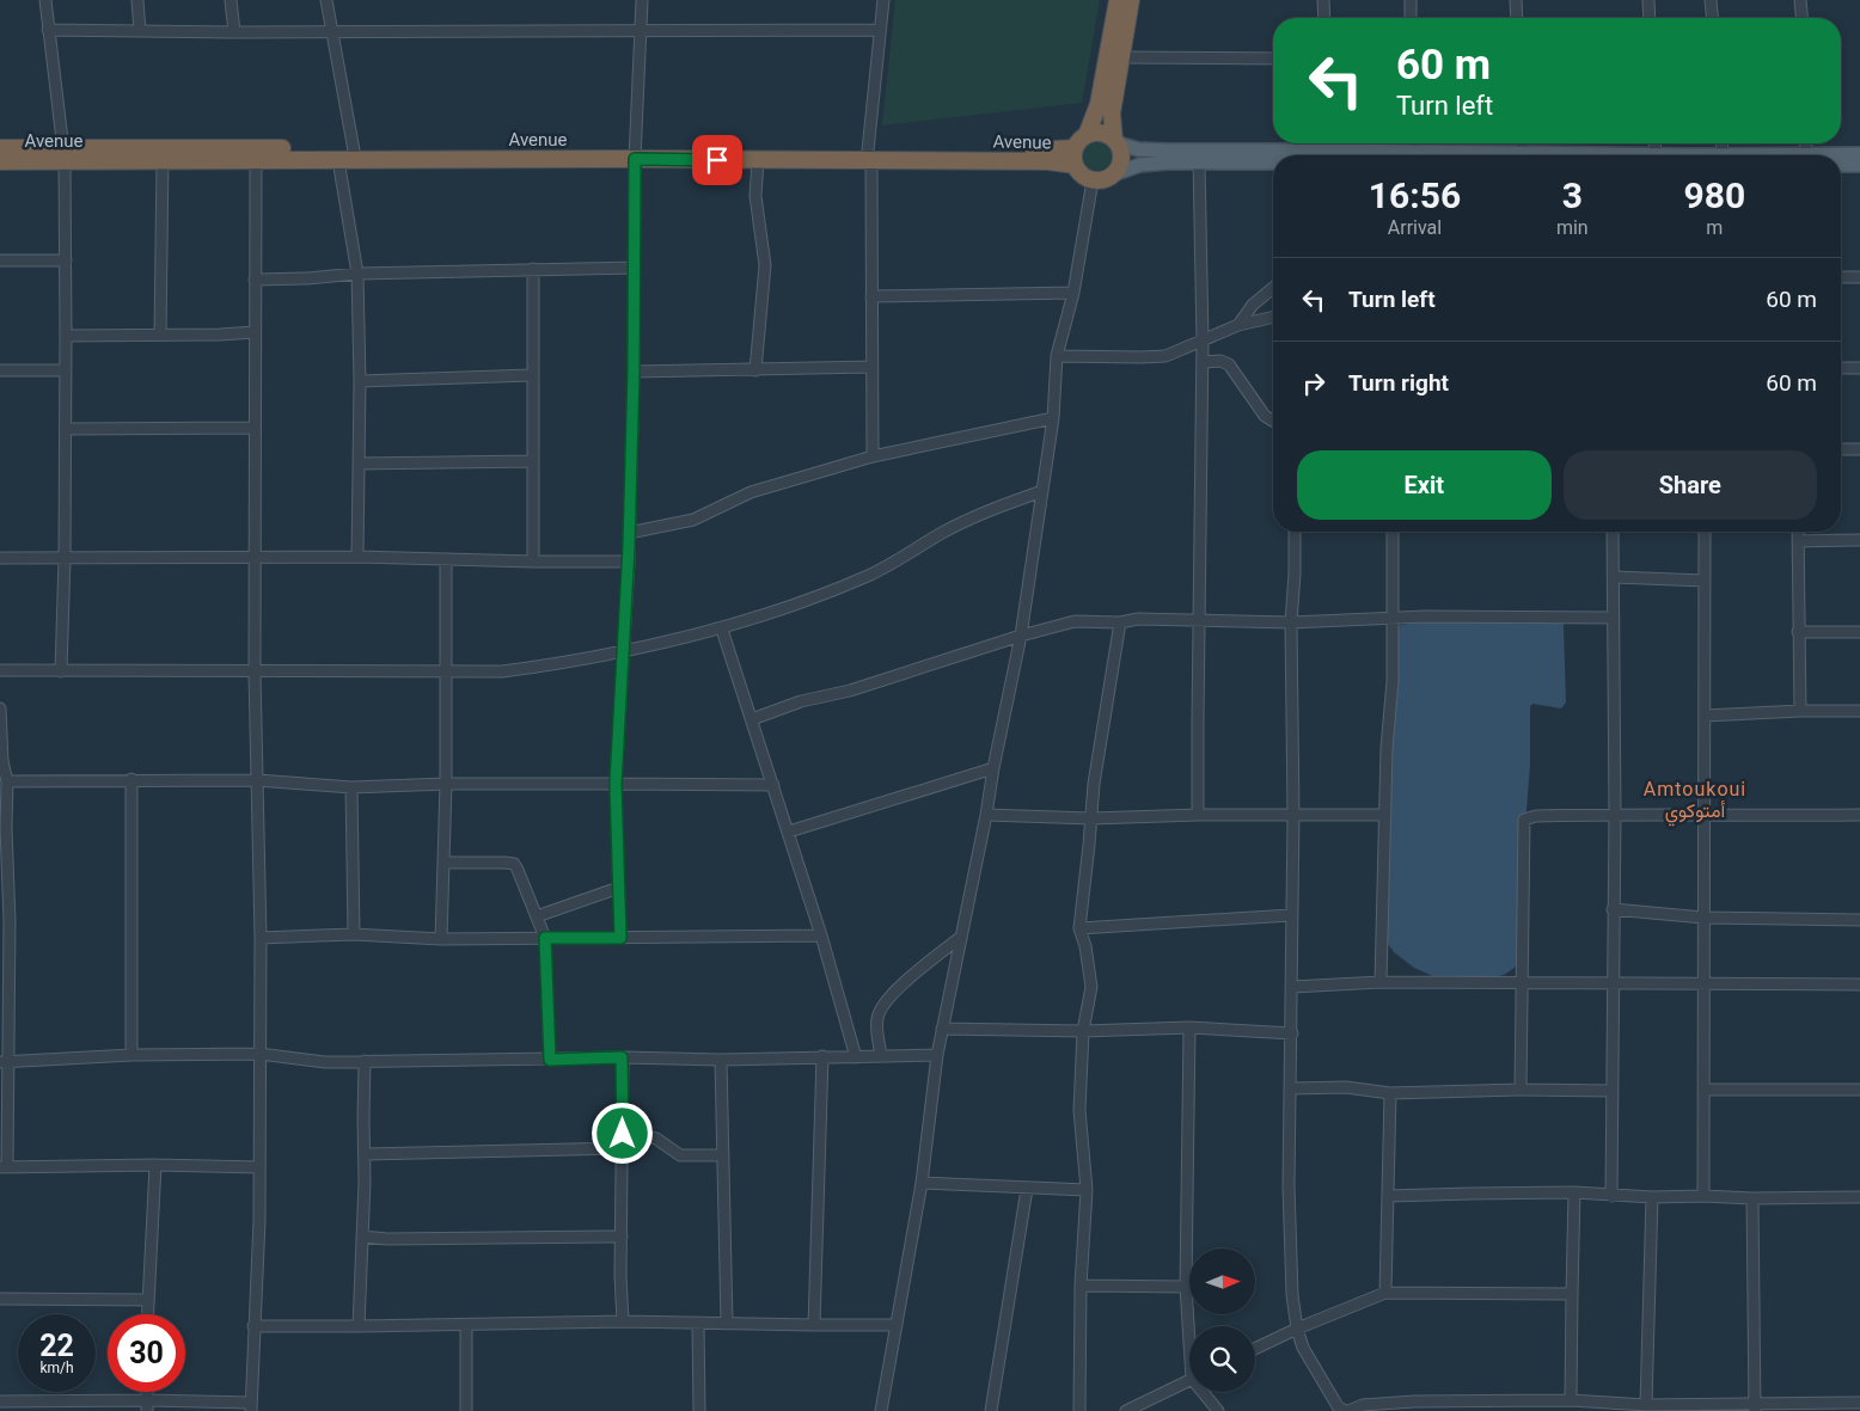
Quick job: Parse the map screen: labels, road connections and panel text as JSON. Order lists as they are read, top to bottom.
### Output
{
  "streets": {
    "highway": ["Avenue"]
  },
  "districts": ["Amtoukoui أمتوكوي"],
  "north": "right",
  "page": {
    "turn": ["60 m", "Turn left"],
    "eta": [
      "16:56",
      "Arrival",
      "3",
      "min",
      "980",
      "m"
    ],
    "list": [
      {
        "name": "Turn left",
        "value": "60 m"
      },
      {
        "name": "Turn right",
        "value": "60 m"
      }
    ],
    "buttons": ["Exit", "Share"],
    "speed": "22 km/h",
    "limit": "30"
  }
}
